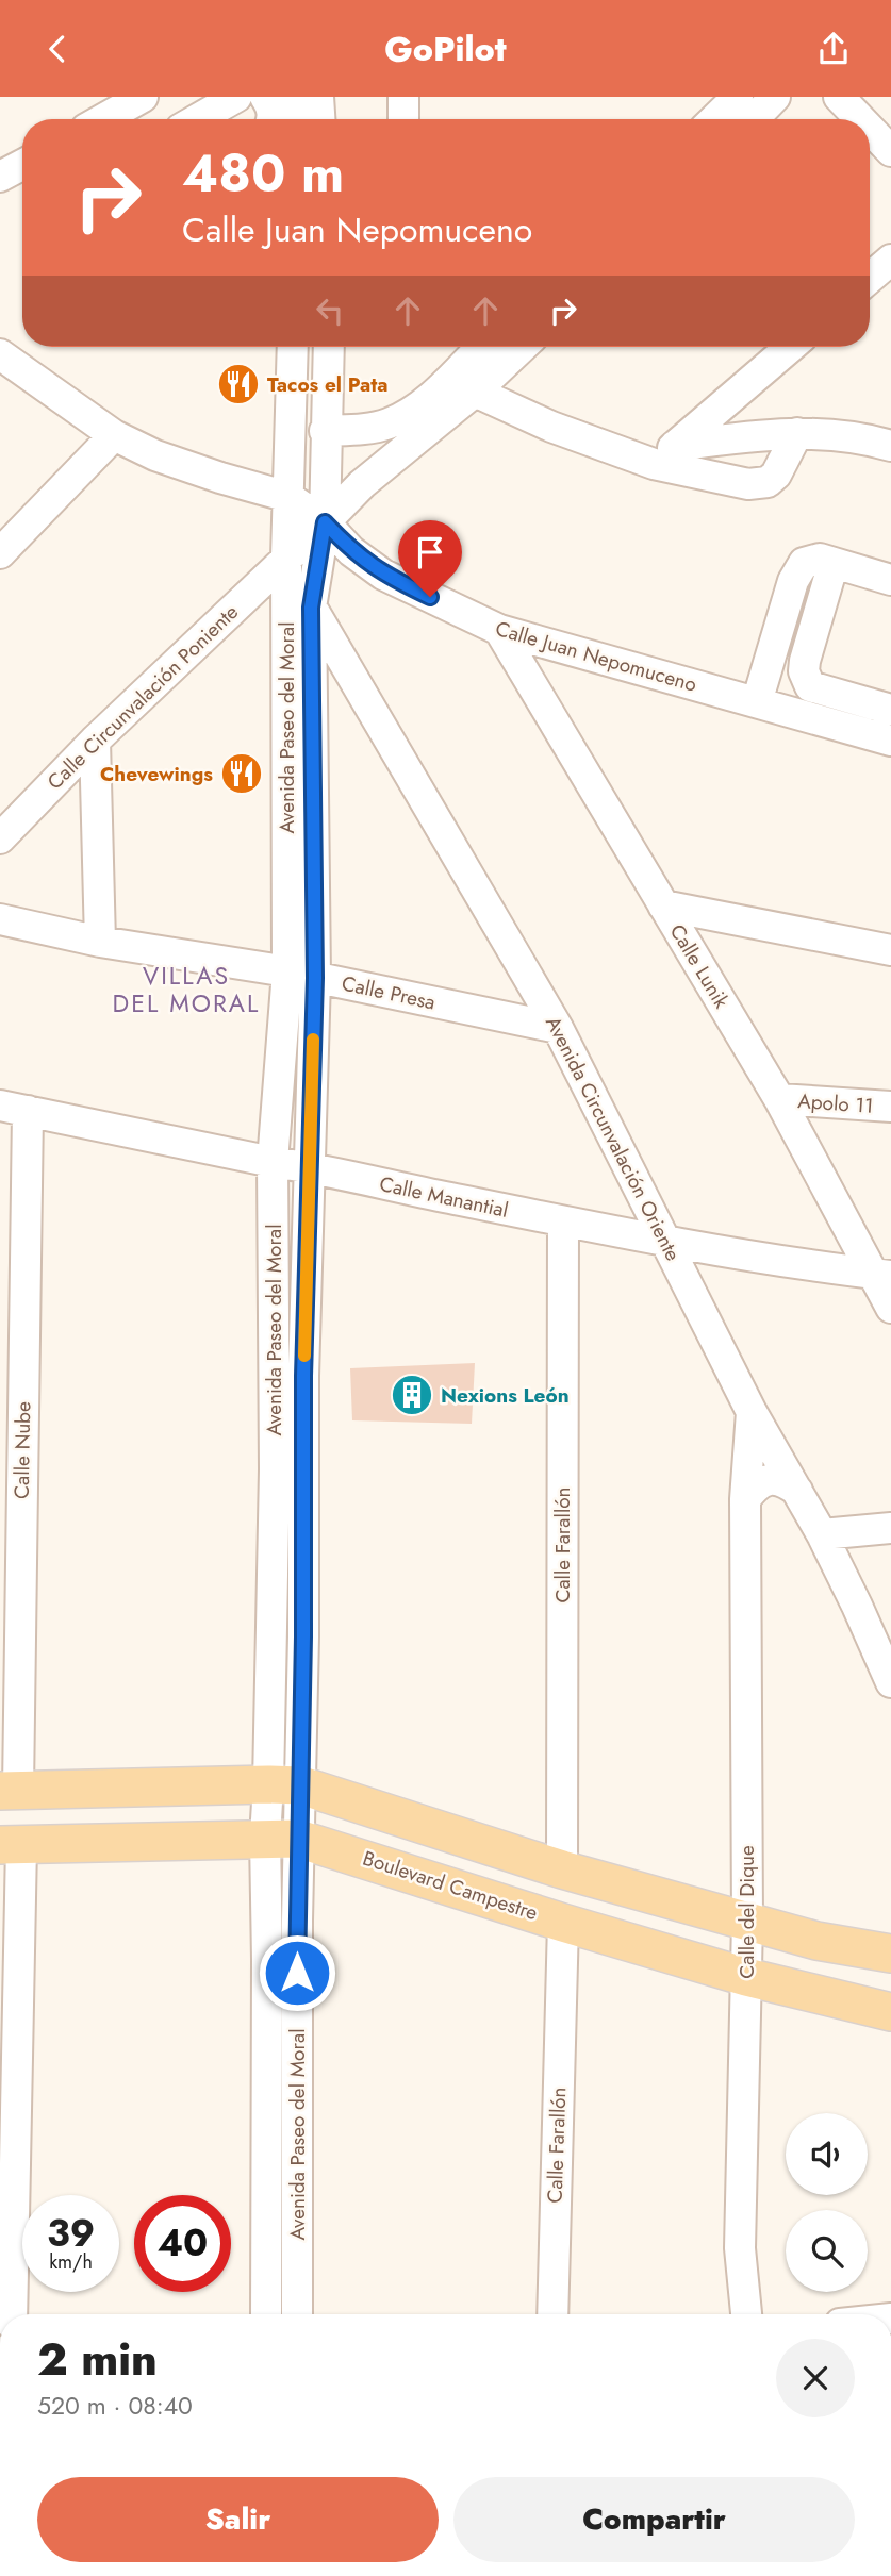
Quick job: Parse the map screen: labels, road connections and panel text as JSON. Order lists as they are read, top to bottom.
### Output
{
  "streets": {
    "main road": ["Boulevard Campestre"],
    "street": [
      "Calle Juan Nepomuceno",
      "Calle Circunvalación Poniente",
      "Avenida Paseo del Moral",
      "Calle Lunik",
      "Calle Presa",
      "Apolo 11",
      "Avenida Circunvalación Oriente",
      "Calle Manantial",
      "Calle Nube",
      "Calle Farallón",
      "Calle del Dique"
    ]
  },
  "crossings": [
    ["Calle Juan Nepomuceno", "Calle Circunvalación Poniente"],
    ["Calle Juan Nepomuceno", "Avenida Paseo del Moral"],
    ["Calle Juan Nepomuceno", "Calle Lunik"],
    ["Calle Circunvalación Poniente", "Avenida Paseo del Moral"],
    ["Avenida Paseo del Moral", "Calle Presa"],
    ["Avenida Paseo del Moral", "Avenida Circunvalación Oriente"],
    ["Avenida Paseo del Moral", "Calle Manantial"],
    ["Avenida Paseo del Moral", "Boulevard Campestre"],
    ["Calle Lunik", "Apolo 11"],
    ["Calle Lunik", "Calle Manantial"],
    ["Calle Presa", "Avenida Circunvalación Oriente"],
    ["Avenida Circunvalación Oriente", "Calle Manantial"],
    ["Avenida Circunvalación Oriente", "Calle del Dique"],
    ["Calle Manantial", "Calle Nube"],
    ["Calle Manantial", "Calle Farallón"],
    ["Calle Farallón", "Boulevard Campestre"],
    ["Boulevard Campestre", "Calle del Dique"]
  ],
  "districts": ["VILLAS DEL MORAL"],
  "places": {
    "restaurant": ["Tacos el Pata", "Chevewings"],
    "building": ["Nexions León"]
  },
  "page": {
    "header": "GoPilot",
    "turn": ["480 m", "Calle Juan Nepomuceno"],
    "speed": "39 km/h",
    "limit": "40",
    "heading": ["2 min", "520 m · 08:40"],
    "buttons": ["Salir", "Compartir"]
  }
}
